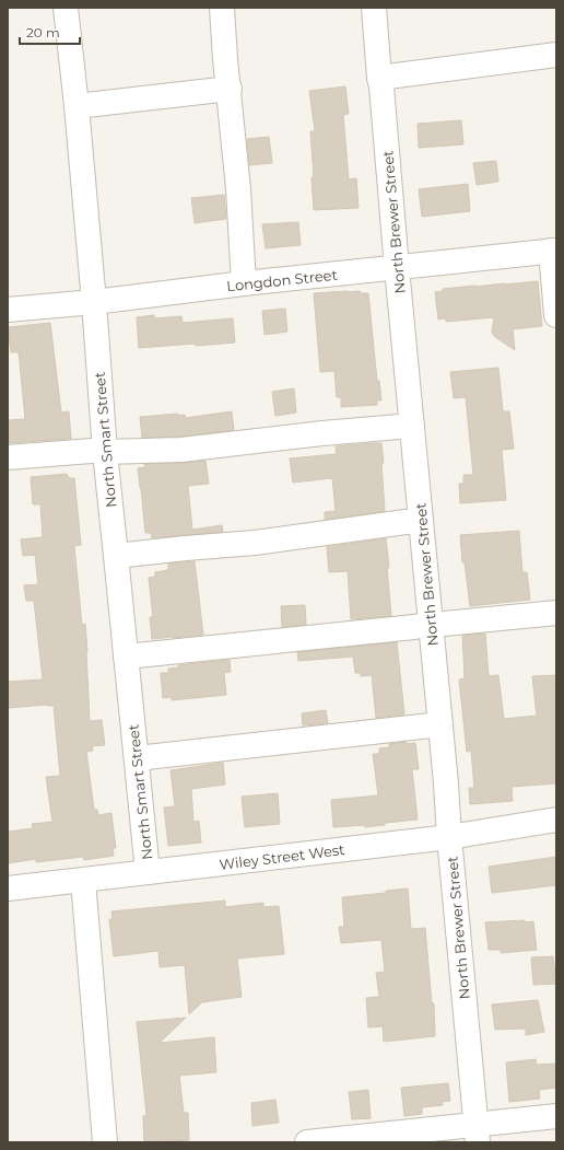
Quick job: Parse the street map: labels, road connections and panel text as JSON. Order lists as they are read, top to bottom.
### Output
{
  "streets": {
    "street": [
      "North Brewer Street",
      "Longdon Street",
      "North Smart Street",
      "Wiley Street West"
    ]
  },
  "crossings": [
    ["North Brewer Street", "Longdon Street"],
    ["North Brewer Street", "Wiley Street West"],
    ["Longdon Street", "North Smart Street"],
    ["North Smart Street", "Wiley Street West"]
  ],
  "scale_bar": "20 m"
}
